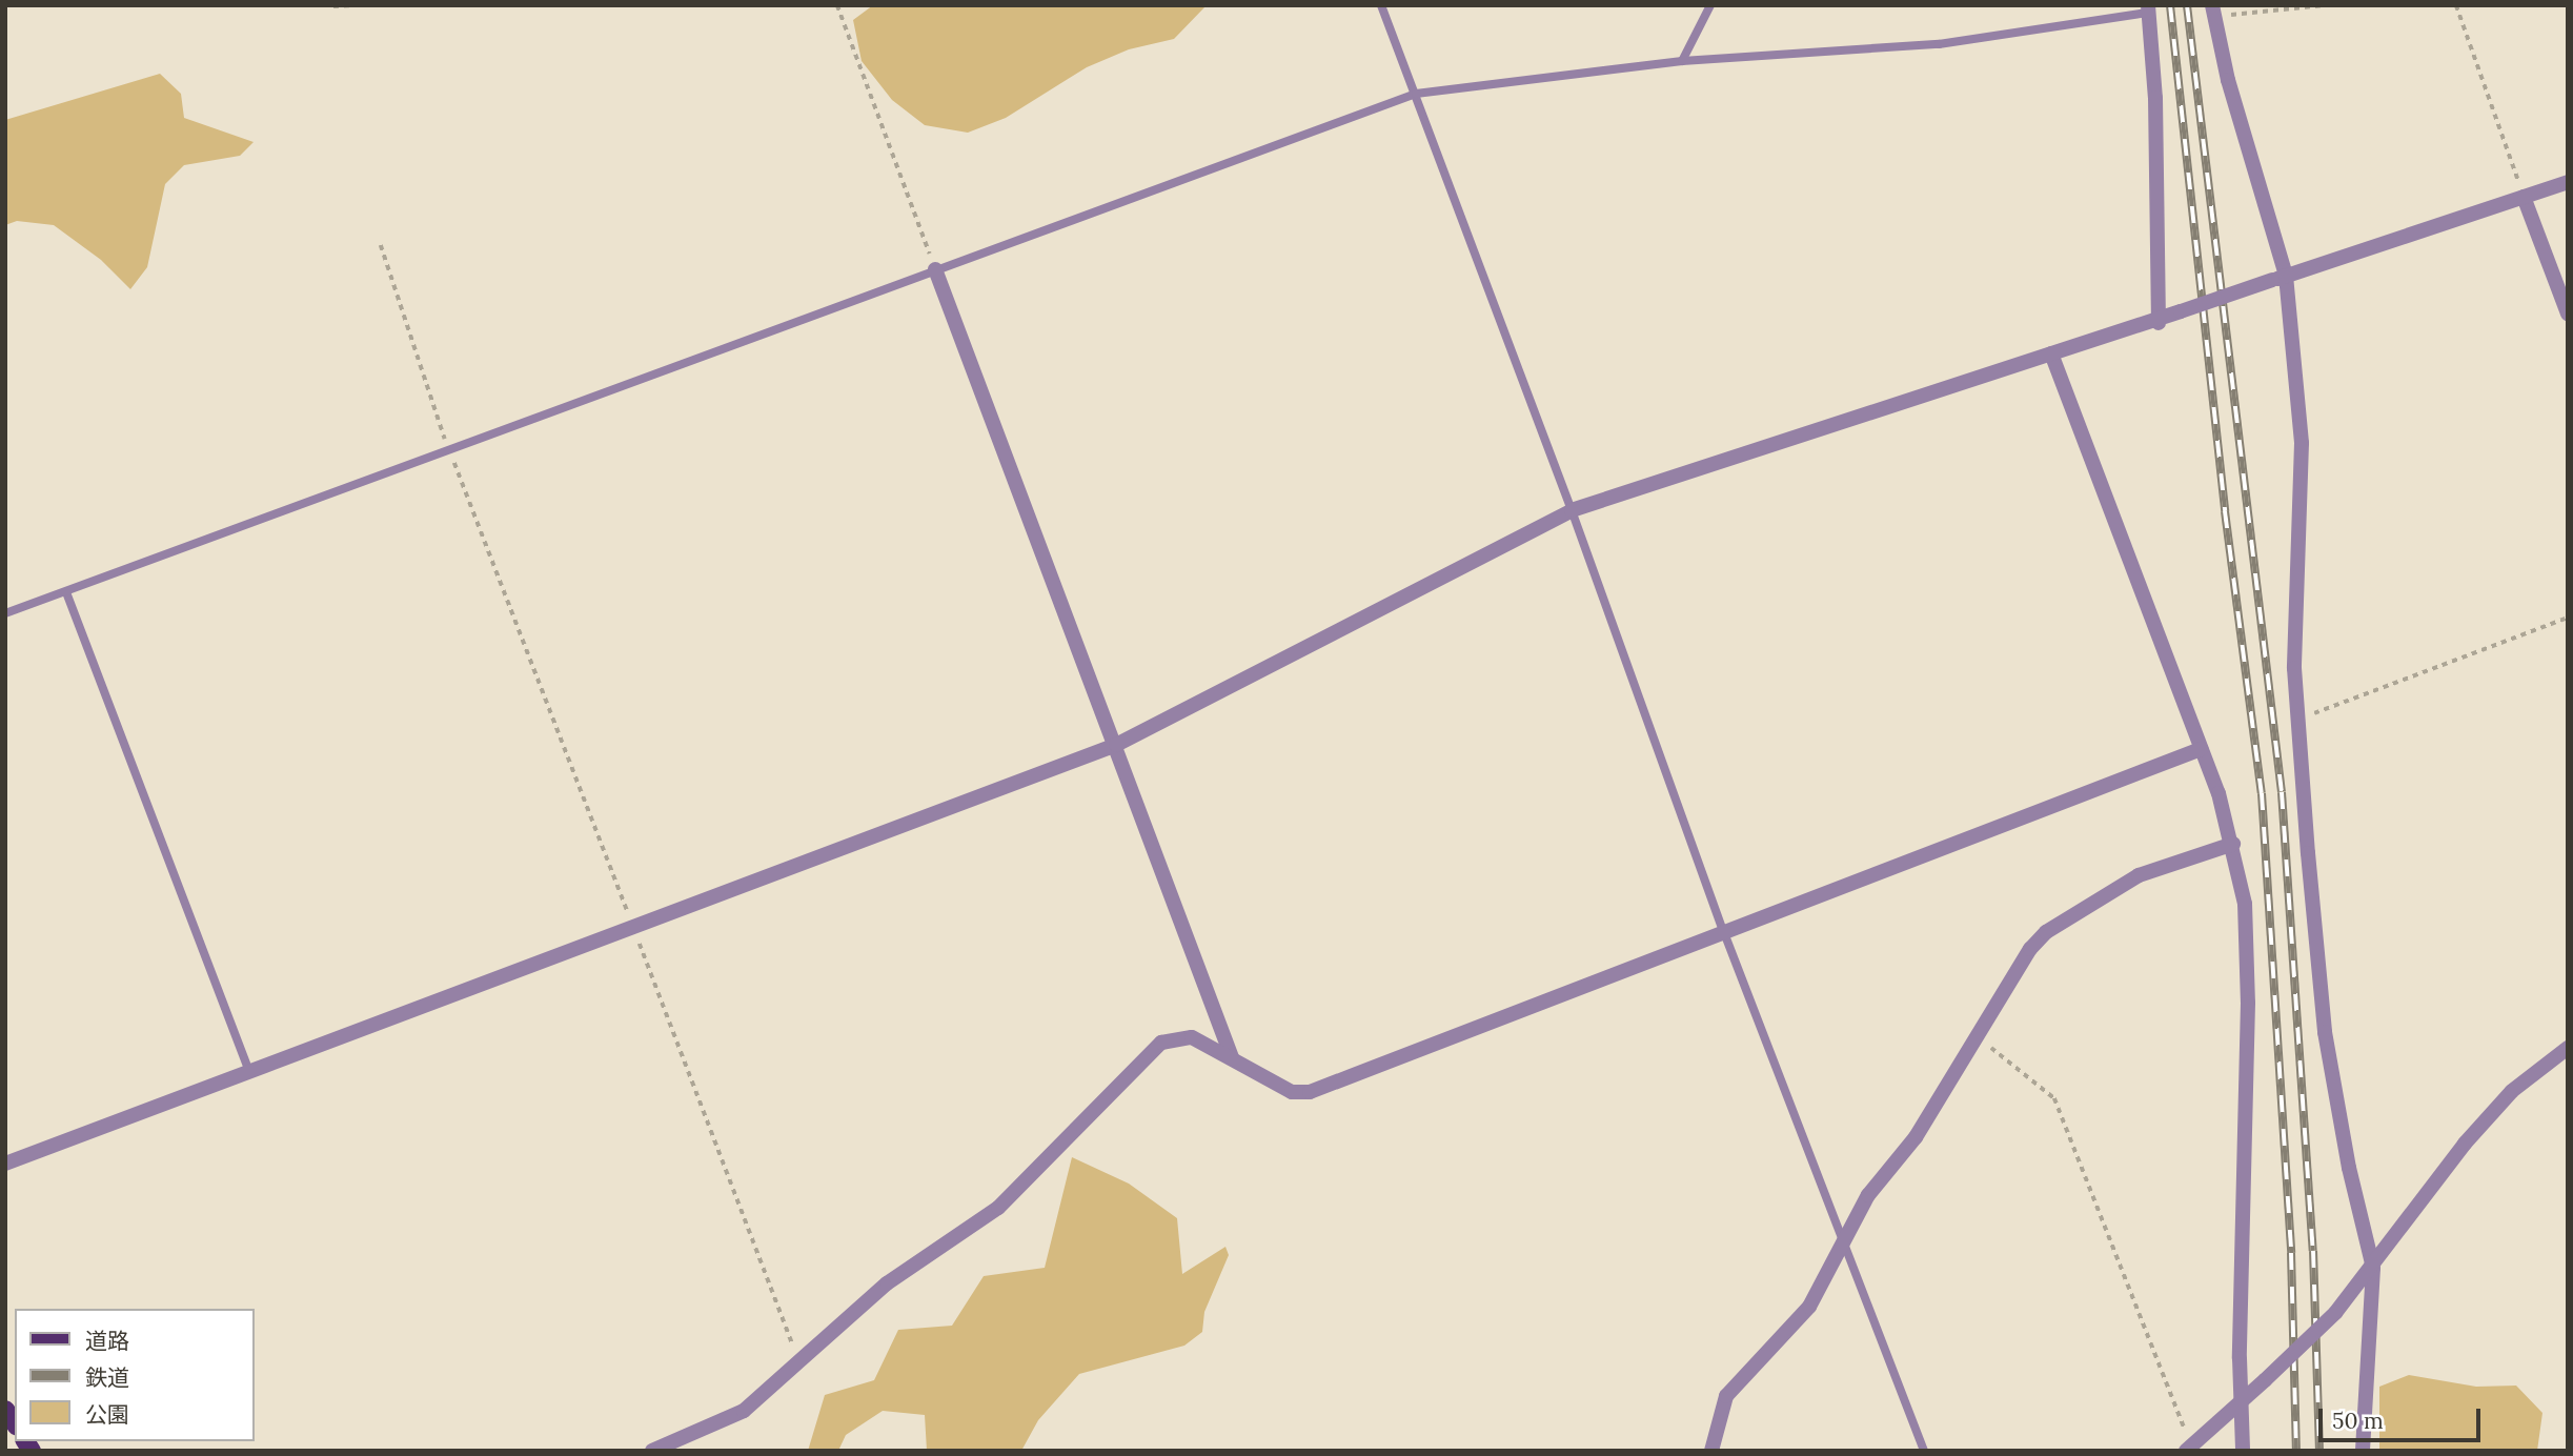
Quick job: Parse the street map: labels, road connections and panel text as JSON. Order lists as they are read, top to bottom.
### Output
{
  "legend": ["道路", "鉄道", "公園"],
  "scale_bar": "50 m"
}
